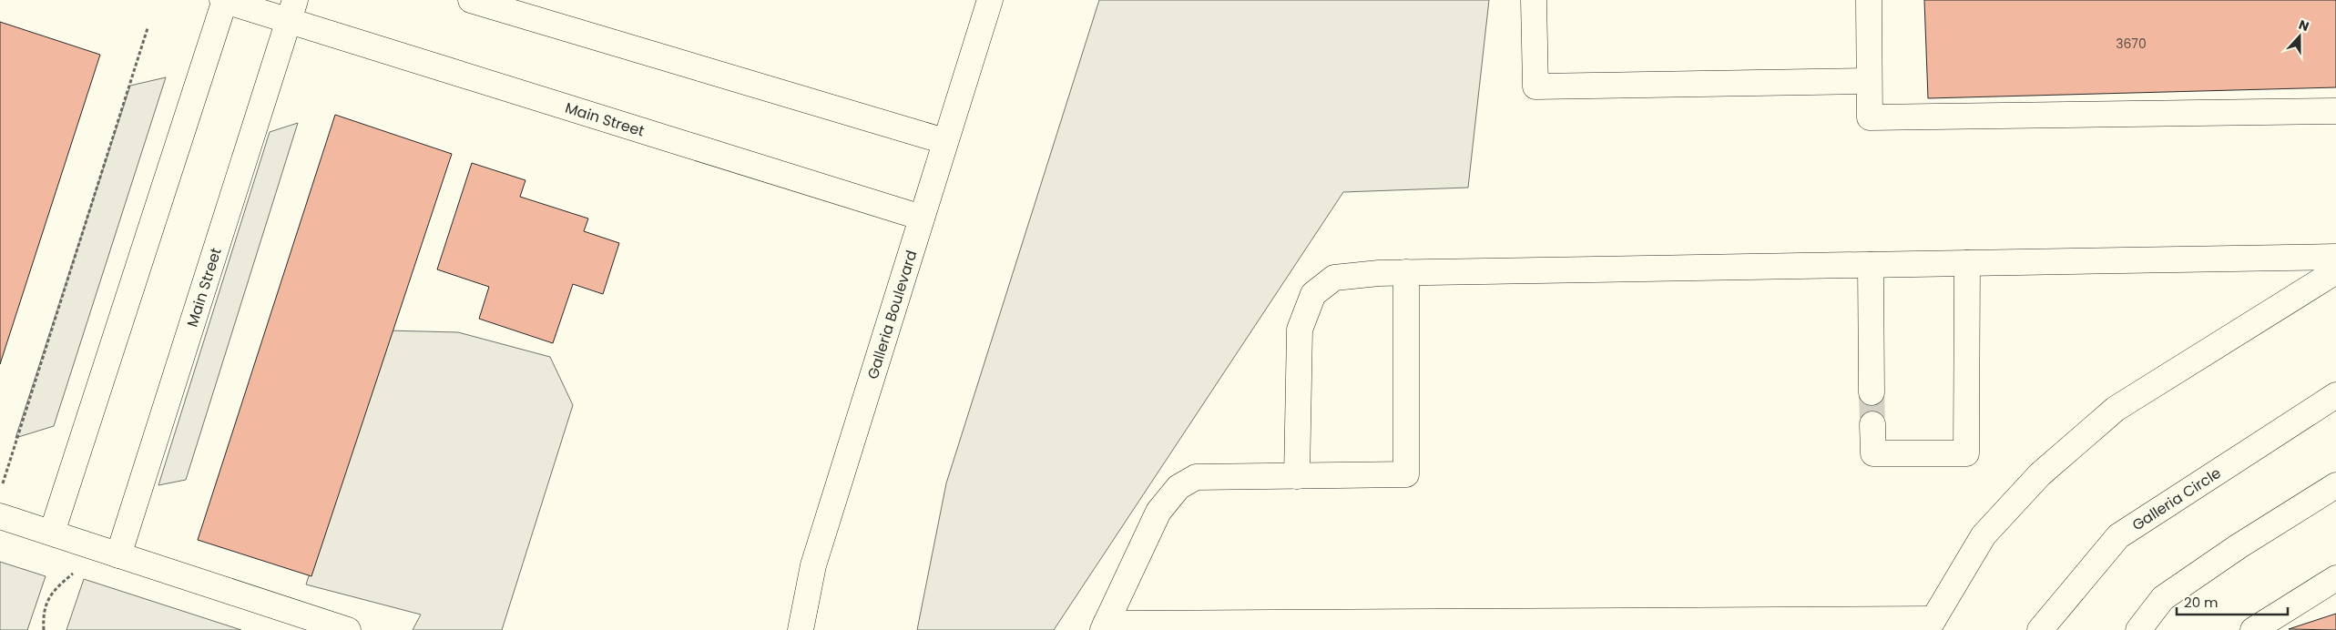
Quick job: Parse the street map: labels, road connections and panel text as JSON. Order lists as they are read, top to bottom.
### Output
{
  "streets": {
    "street": ["Main Street", "Galleria Boulevard", "Galleria Circle"]
  },
  "crossings": [
    ["Main Street", "Galleria Boulevard"]
  ],
  "house_numbers": ["3670"],
  "scale_bar": "20 m",
  "north": "top"
}
